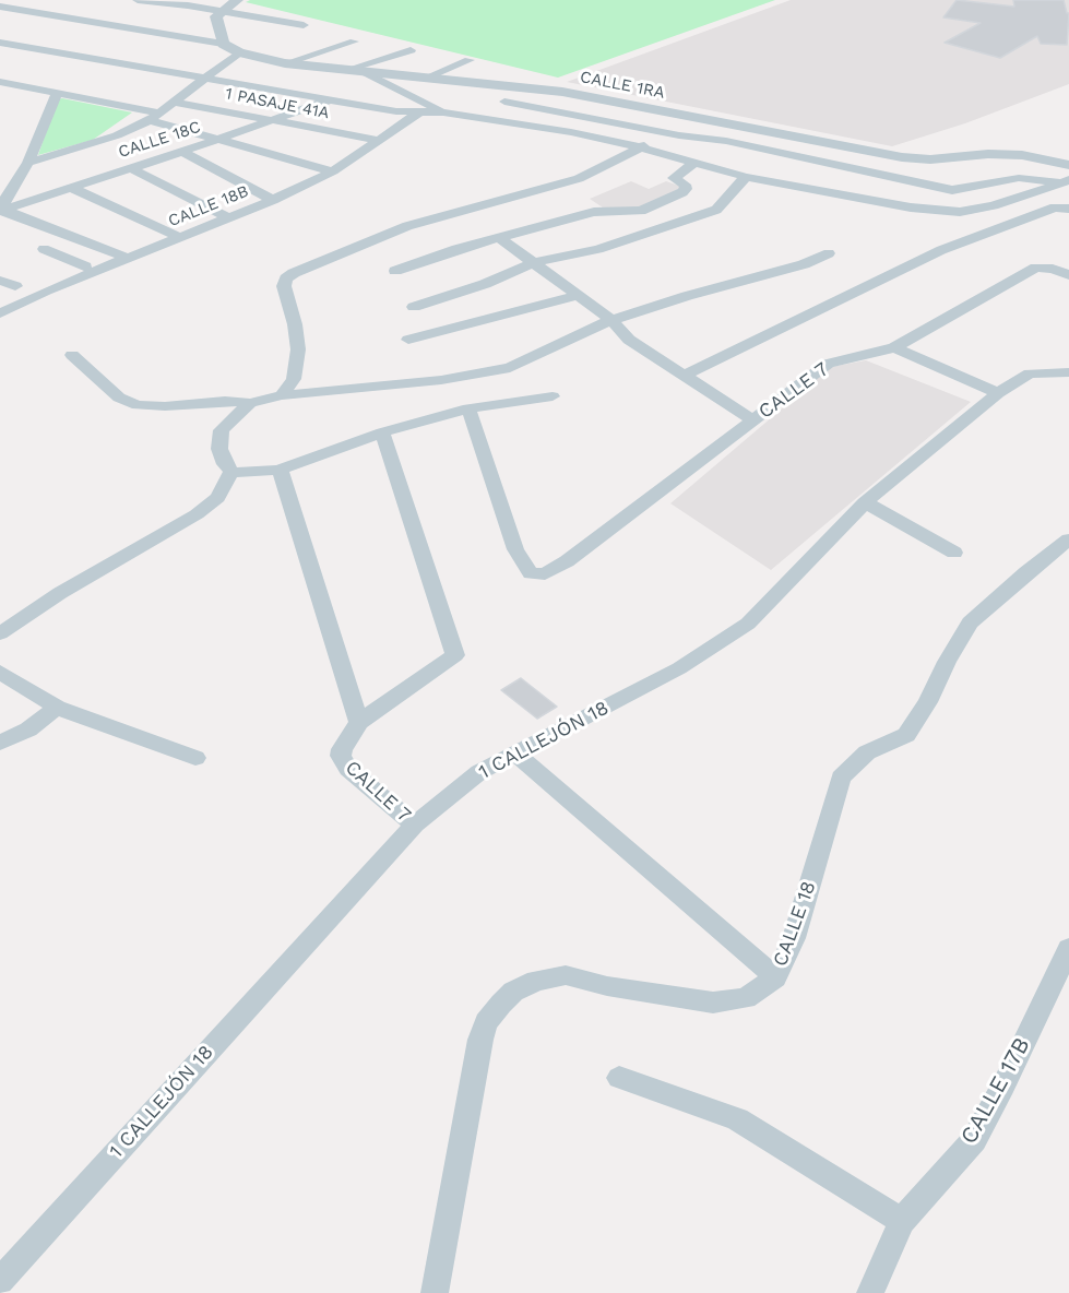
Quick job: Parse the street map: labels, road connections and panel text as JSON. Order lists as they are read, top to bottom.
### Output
{
  "streets": {
    "street": [
      "CALLE 1RA",
      "1 PASAJE 41A",
      "CALLE 18C",
      "CALLE 18B",
      "CALLE 7",
      "1 CALLEJÓN 18",
      "CALLE 18",
      "CALLE 17B"
    ]
  },
  "crossings": [
    ["1 PASAJE 41A", "CALLE 18C"],
    ["1 PASAJE 41A", "CALLE 18B"],
    ["CALLE 7", "1 CALLEJÓN 18"]
  ]
}
